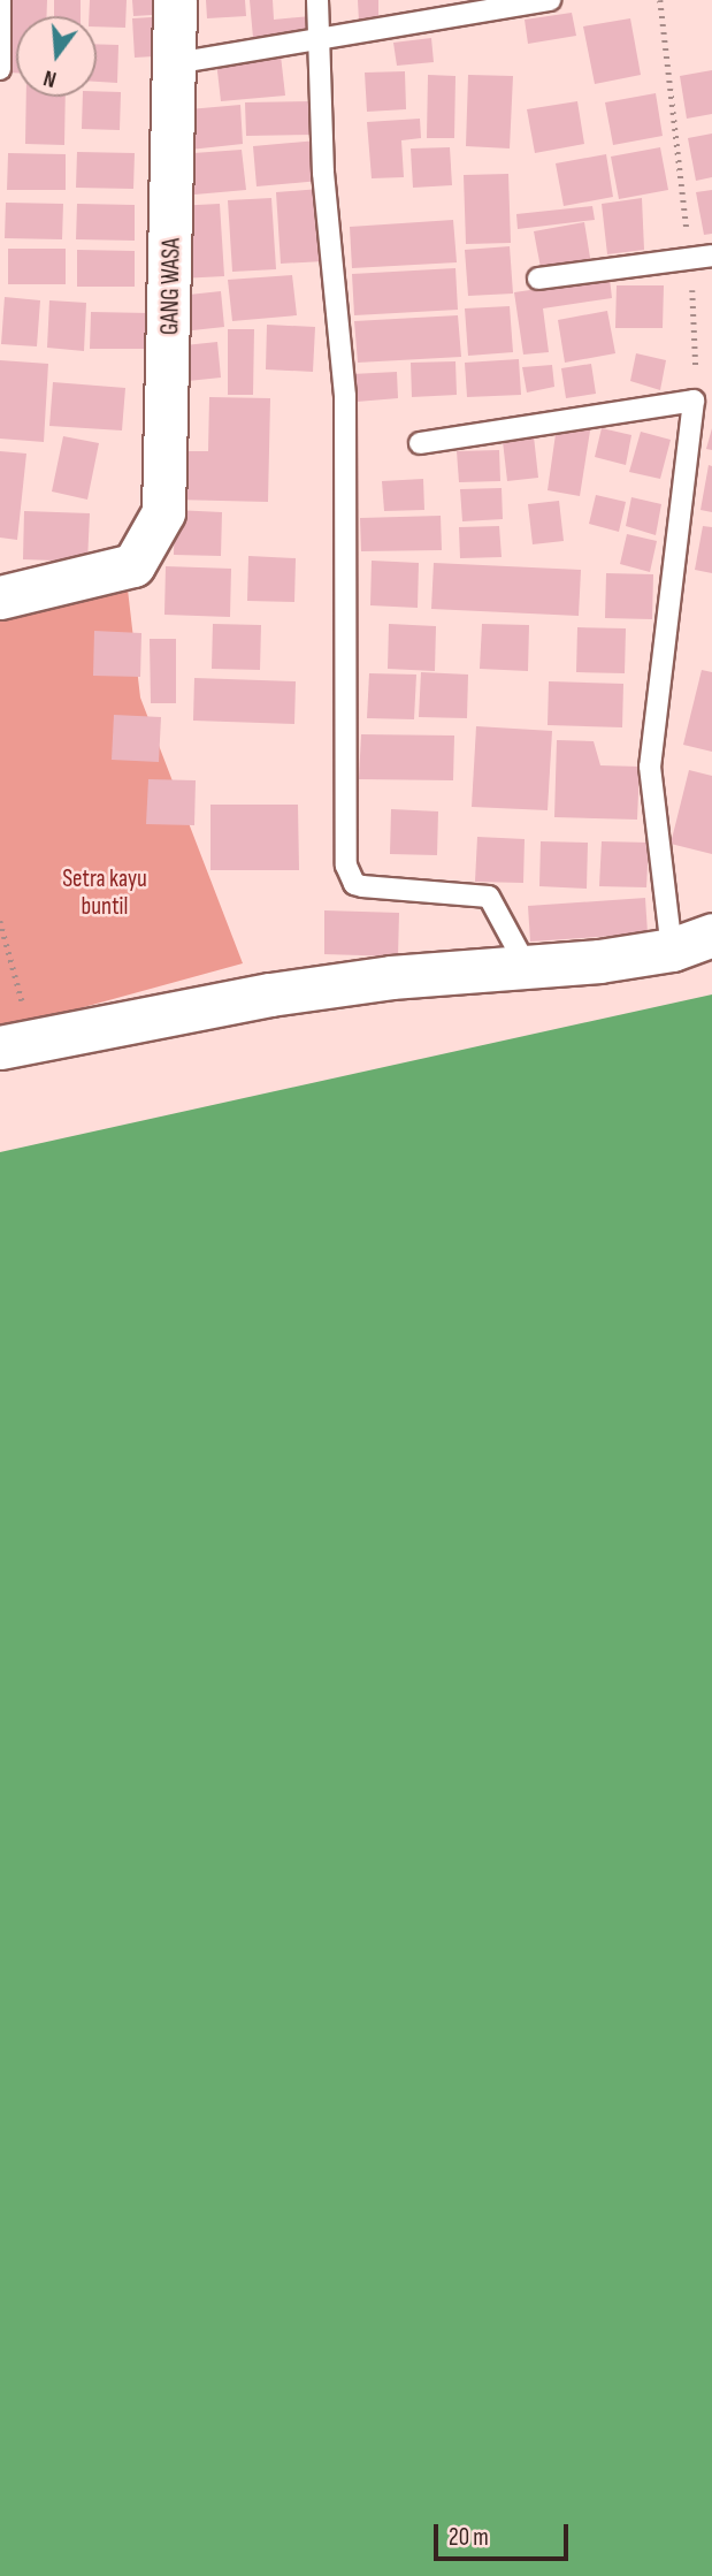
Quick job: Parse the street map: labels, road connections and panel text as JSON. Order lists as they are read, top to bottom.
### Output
{
  "streets": {
    "street": ["GANG WASA"]
  },
  "parks": ["Setra kayu buntil"],
  "scale_bar": "20 m",
  "north": "bottom"
}
